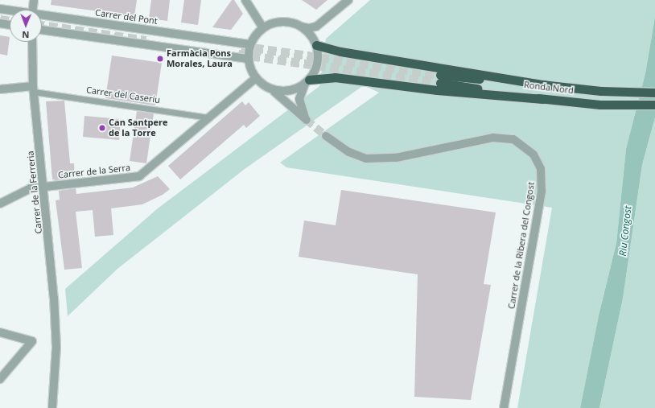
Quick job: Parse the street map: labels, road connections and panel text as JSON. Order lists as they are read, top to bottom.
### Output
{
  "streets": {
    "highway": ["Ronda Nord"],
    "street": [
      "Carrer del Pont",
      "Carrer del Caseriu",
      "Carrer de la Serra",
      "Carrer de la Ferreria",
      "Carrer de la Ribera del Congost"
    ]
  },
  "crossings": [
    ["Carrer del Pont", "Carrer de la Serra"],
    ["Carrer del Caseriu", "Carrer de la Serra"],
    ["Carrer del Caseriu", "Carrer de la Ferreria"],
    ["Carrer de la Serra", "Carrer de la Ferreria"]
  ],
  "water": ["Riu Congost"],
  "places": ["Farmàcia Pons Morales, Laura", "Can Santpere de la Torre"],
  "north": "bottom"
}
